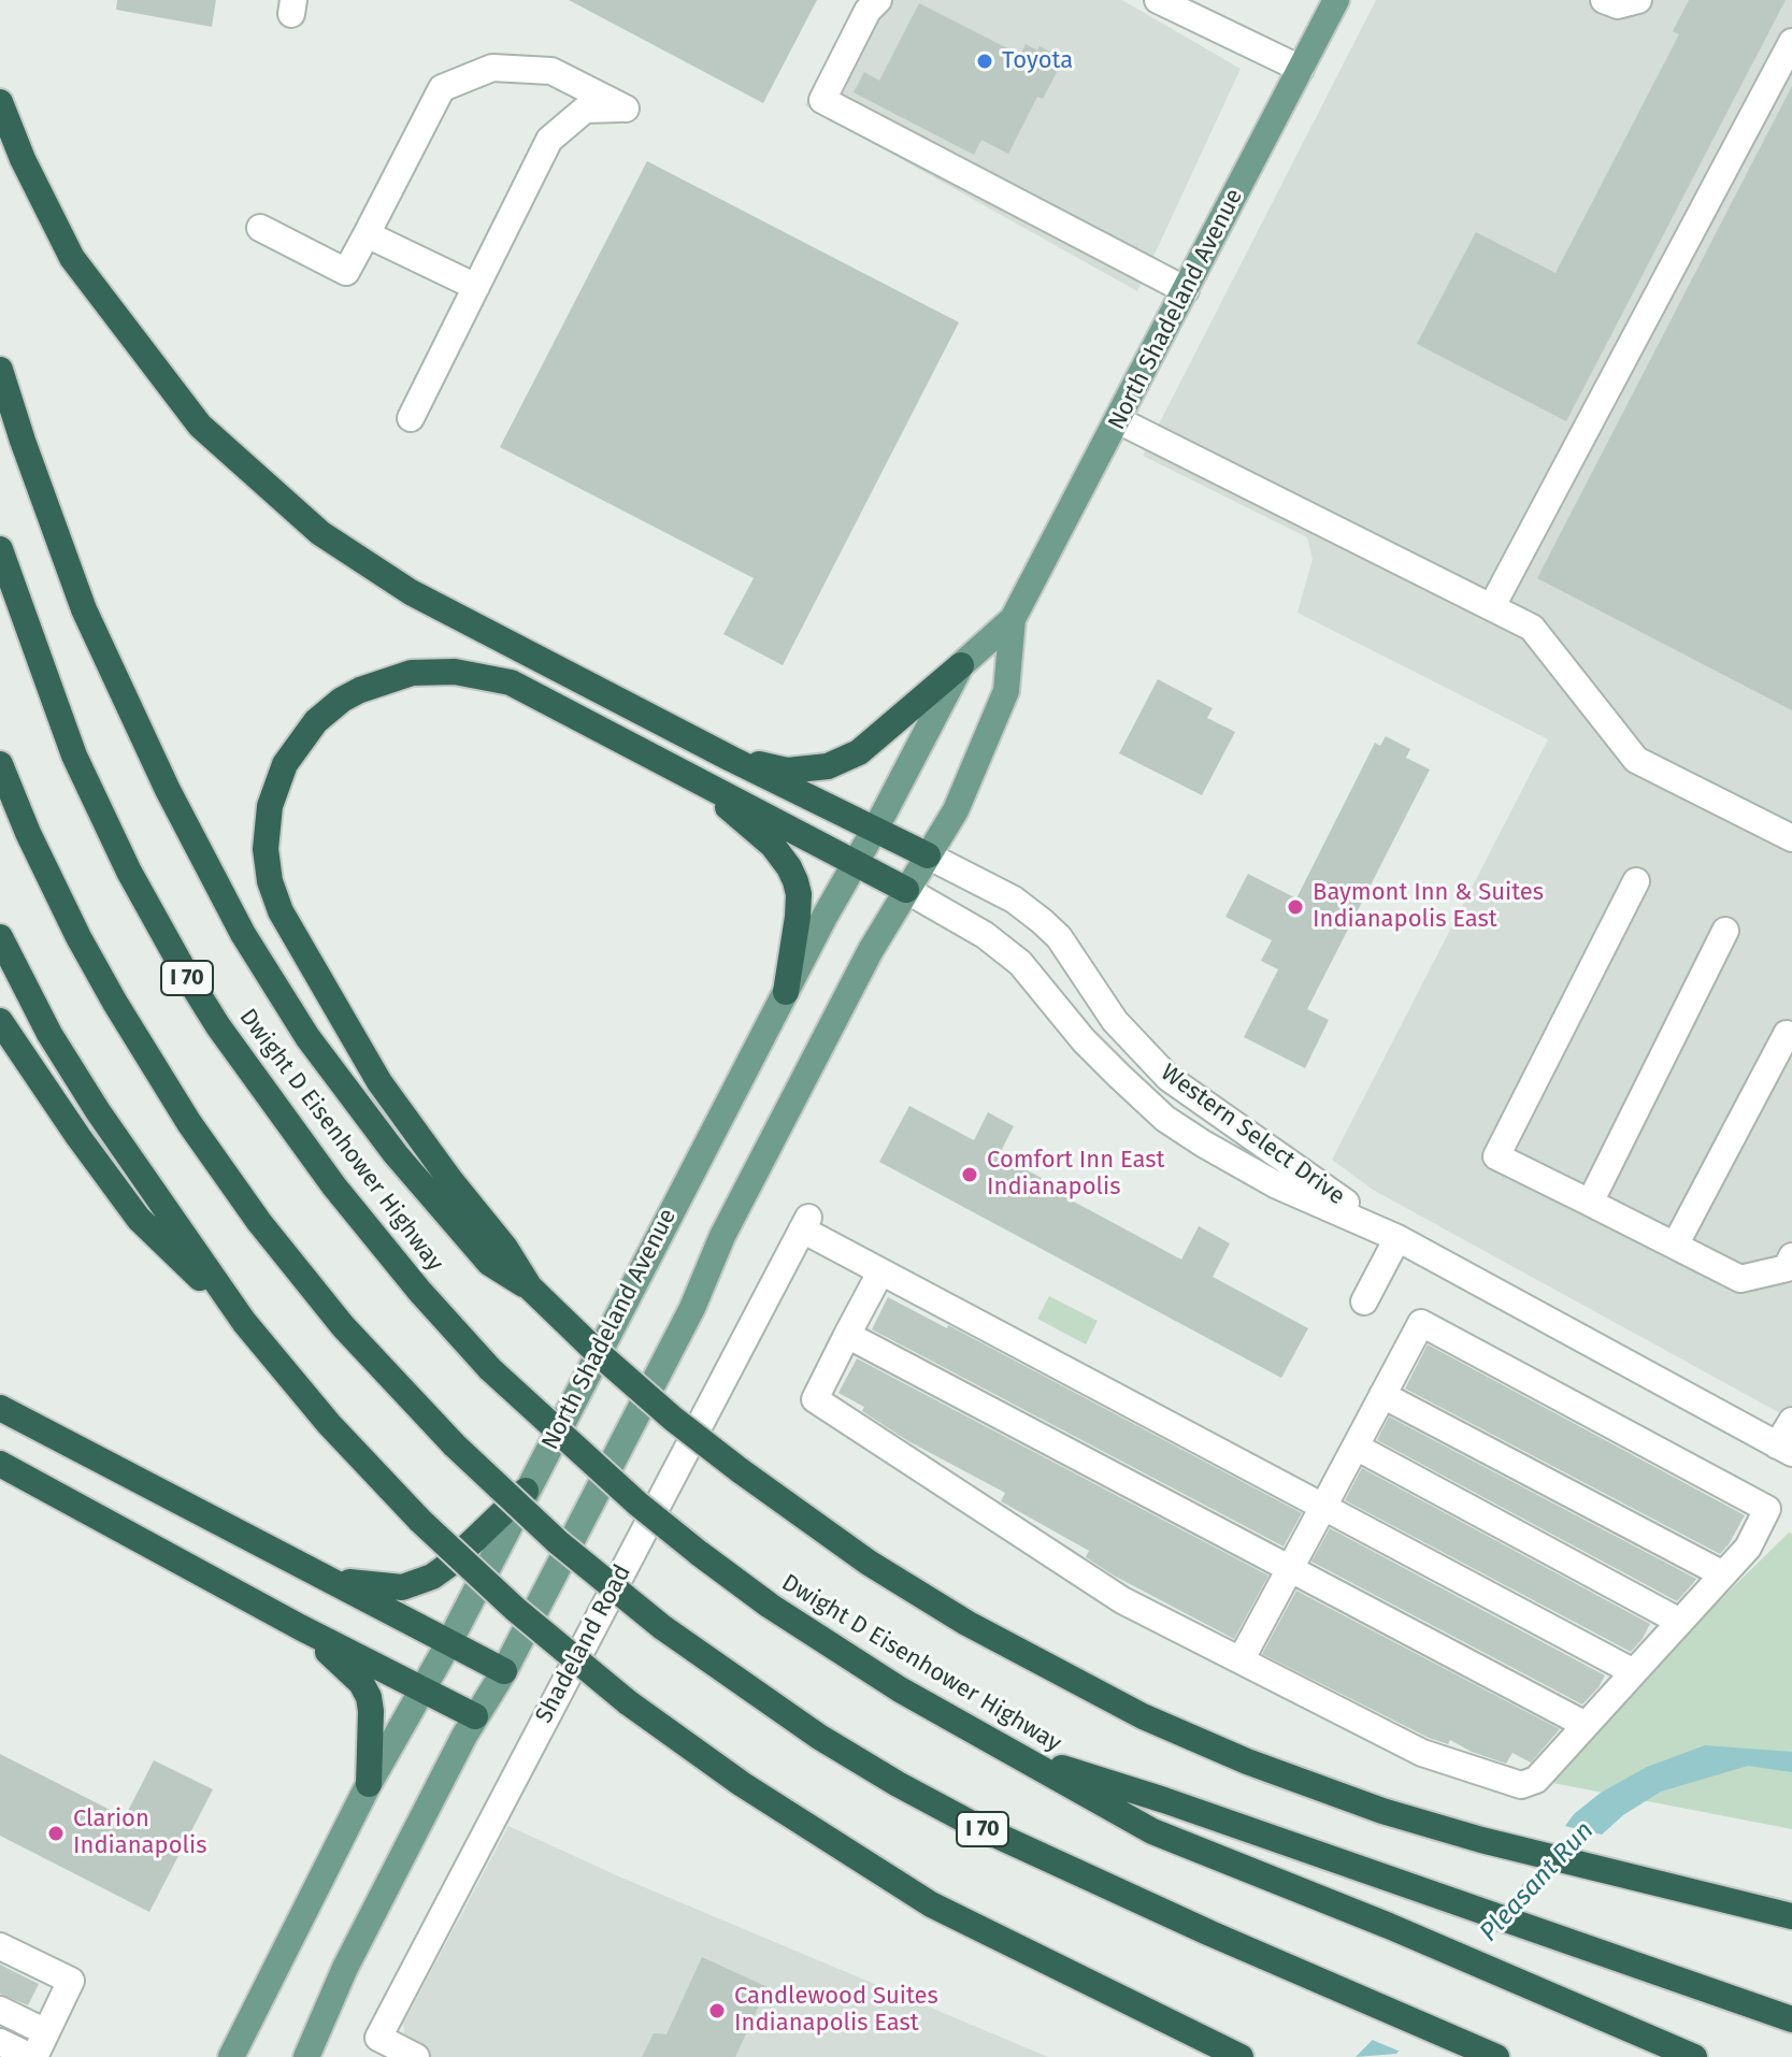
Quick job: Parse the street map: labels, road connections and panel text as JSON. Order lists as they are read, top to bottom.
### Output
{
  "streets": {
    "highway": ["I 70", "Dwight D Eisenhower Highway"],
    "main road": ["North Shadeland Avenue"],
    "street": ["Western Select Drive", "Shadeland Road"]
  },
  "crossings": [
    ["North Shadeland Avenue", "Western Select Drive"]
  ],
  "water": ["Pleasant Run"],
  "places": [
    "Toyota",
    "Baymont Inn & Suites Indianapolis East",
    "Comfort Inn East Indianapolis",
    "Clarion Indianapolis",
    "Candlewood Suites Indianapolis East"
  ]
}
